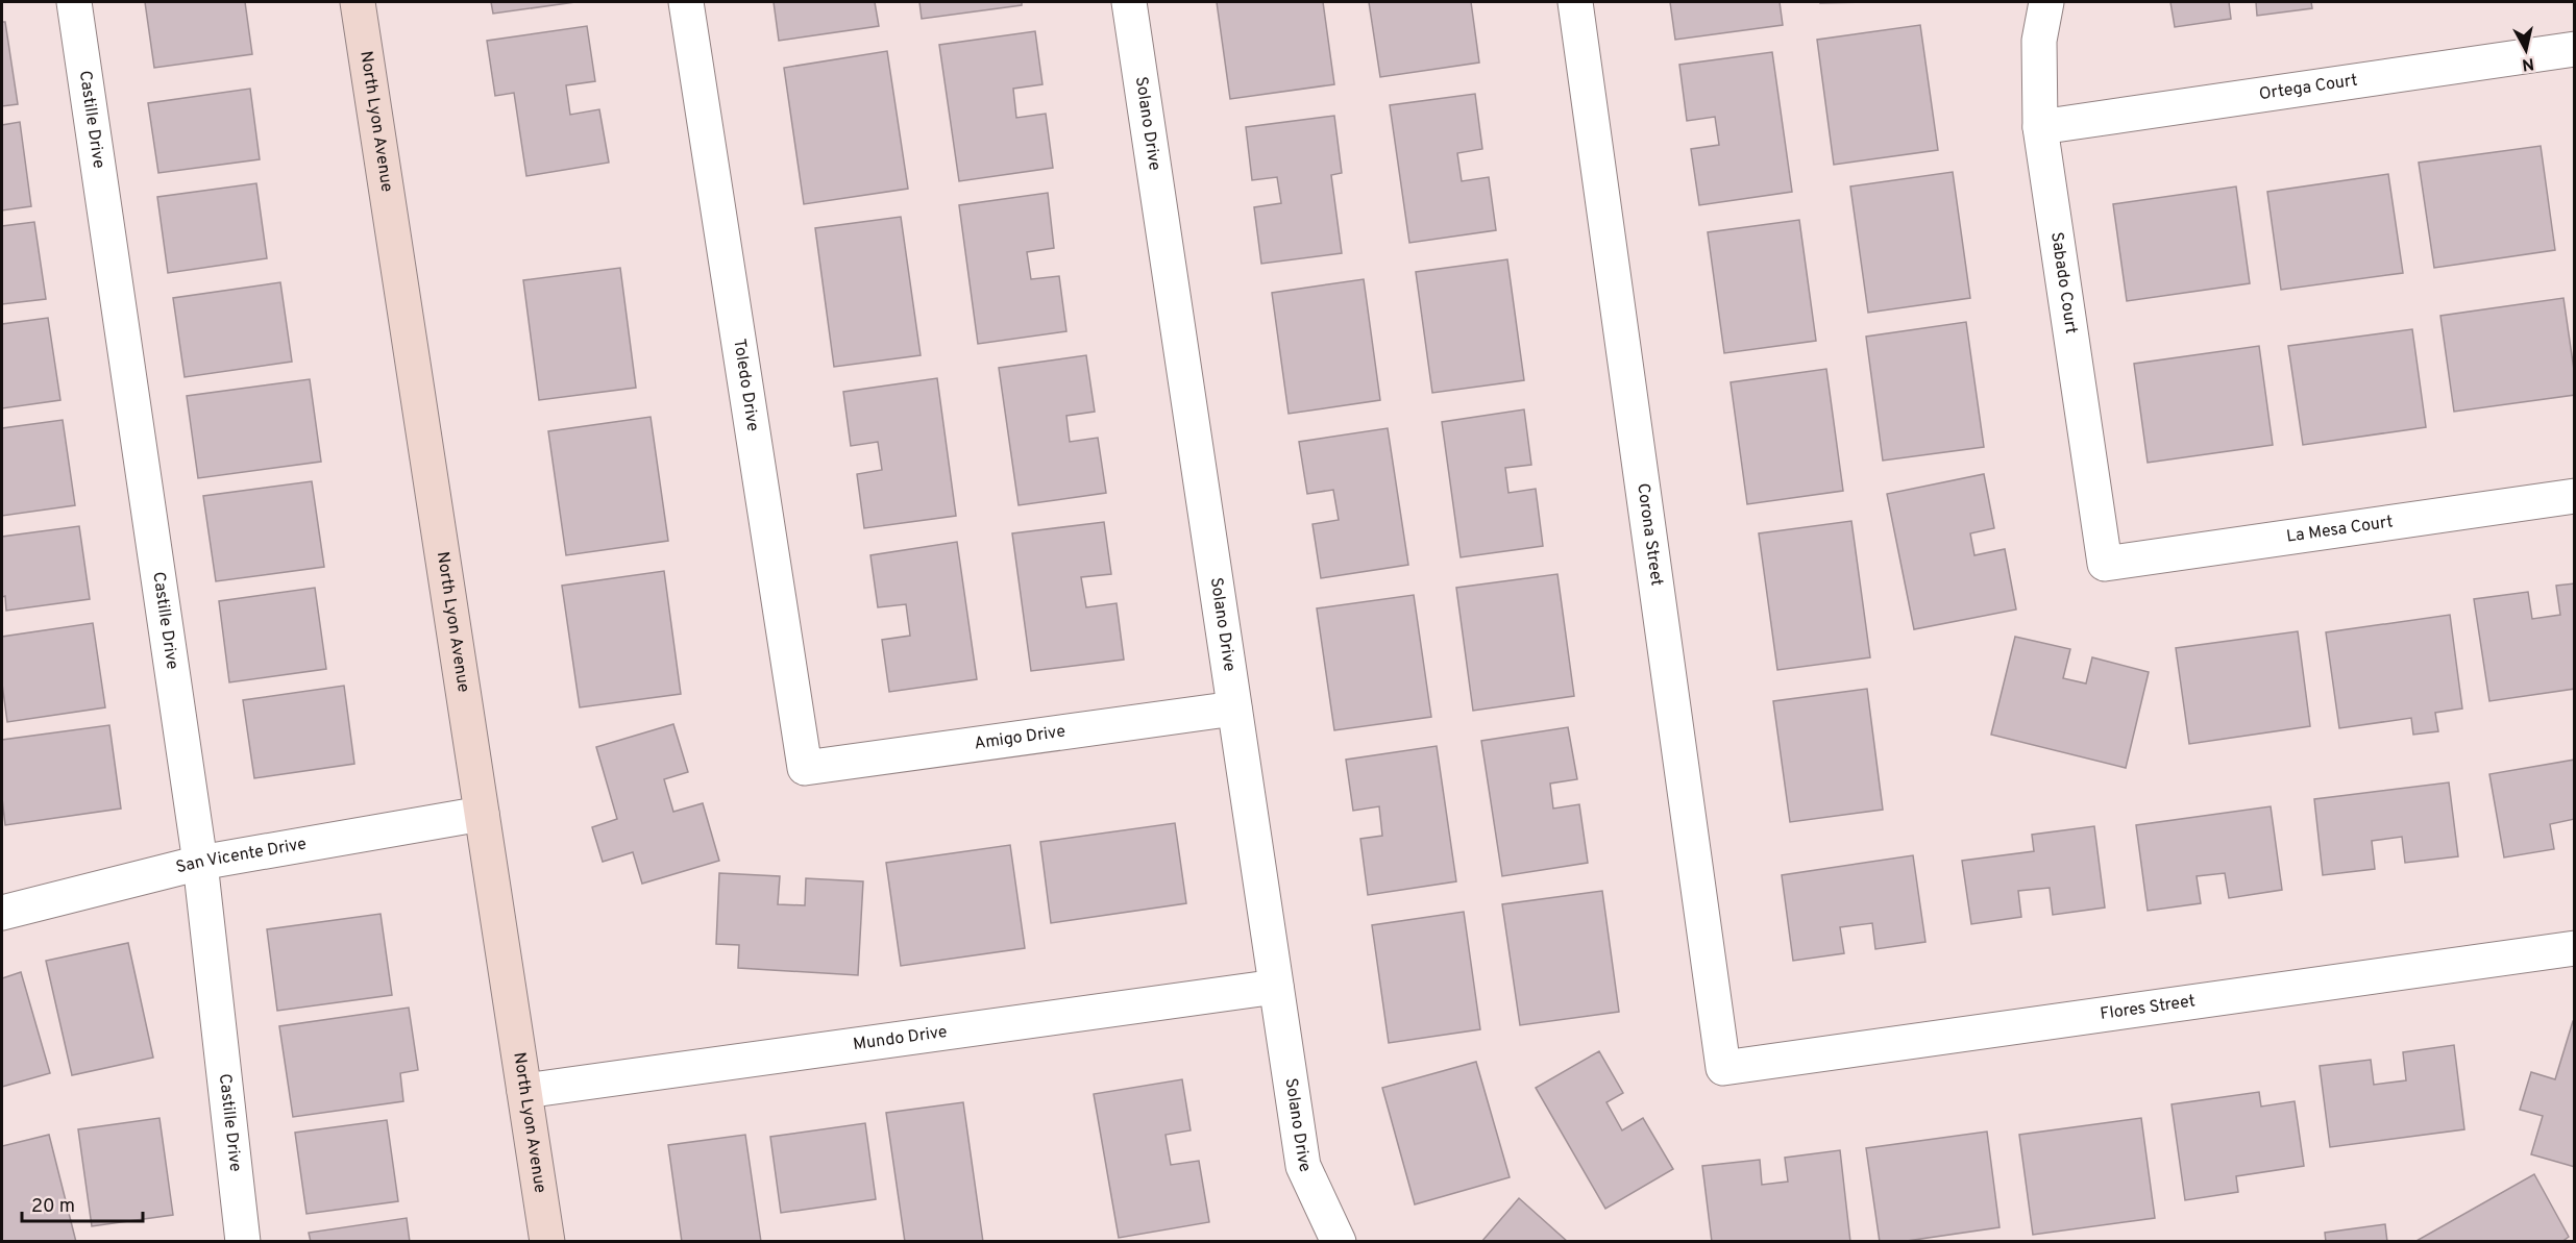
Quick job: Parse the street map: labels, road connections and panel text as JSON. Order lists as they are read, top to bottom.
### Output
{
  "streets": {
    "street": [
      "Ortega Court",
      "Castille Drive",
      "North Lyon Avenue",
      "Solano Drive",
      "Sabado Court",
      "Toledo Drive",
      "La Mesa Court",
      "Corona Street",
      "Amigo Drive",
      "San Vicente Drive",
      "Flores Street",
      "Mundo Drive"
    ]
  },
  "crossings": [
    ["Ortega Court", "Sabado Court"],
    ["Castille Drive", "San Vicente Drive"],
    ["North Lyon Avenue", "San Vicente Drive"],
    ["North Lyon Avenue", "Mundo Drive"],
    ["Solano Drive", "Amigo Drive"],
    ["Solano Drive", "Mundo Drive"],
    ["Sabado Court", "La Mesa Court"],
    ["Toledo Drive", "Amigo Drive"],
    ["Corona Street", "Flores Street"]
  ],
  "scale_bar": "20 m",
  "north": "bottom"
}
